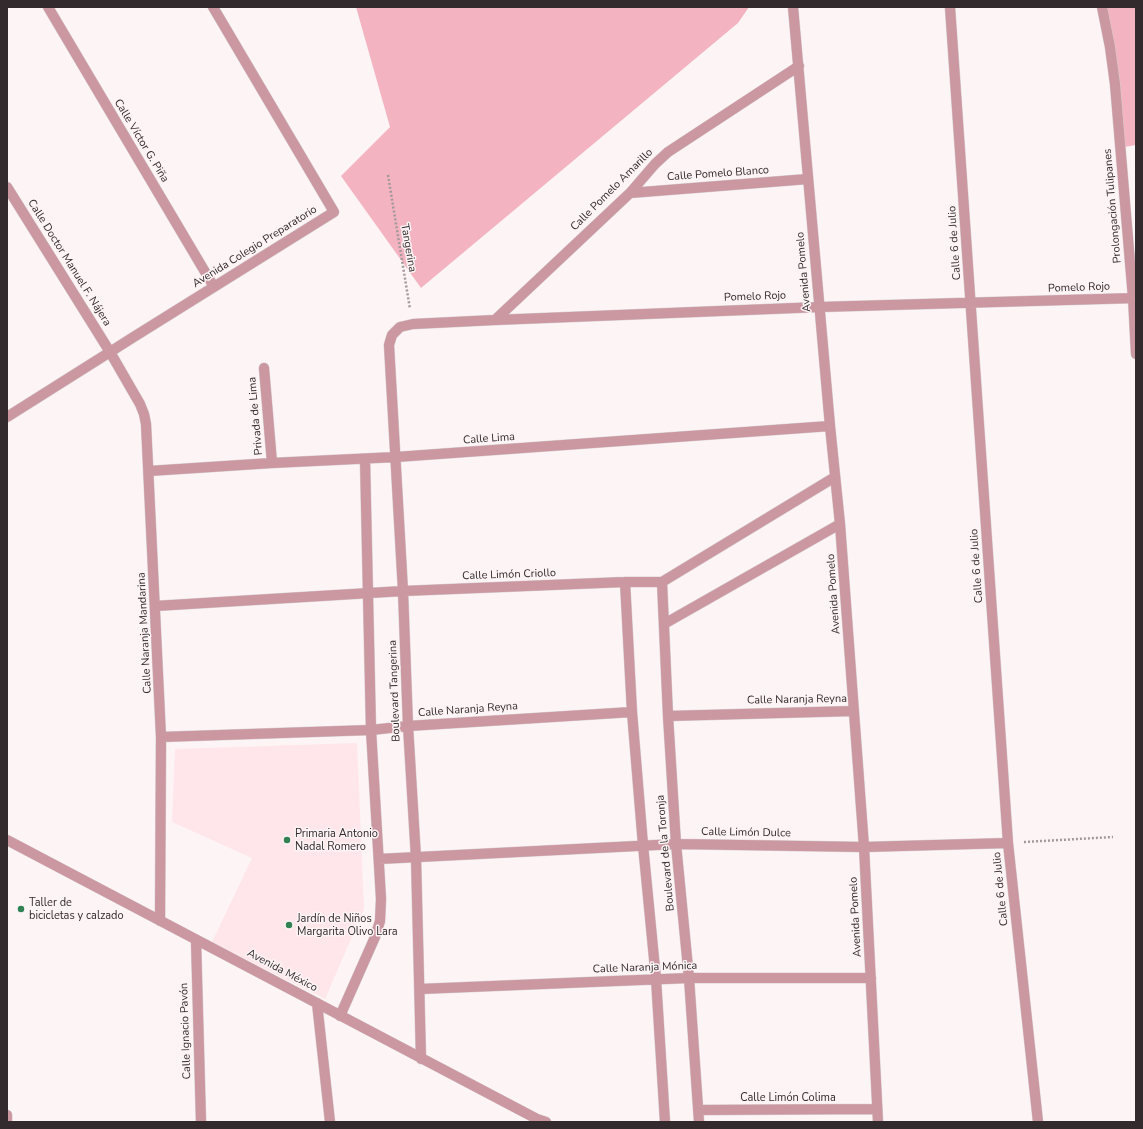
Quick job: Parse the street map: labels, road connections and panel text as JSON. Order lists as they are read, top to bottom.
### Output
{
  "streets": {
    "street": [
      "Calle Víctor G. Piña",
      "Calle Pomelo Blanco",
      "Calle Pomelo Amarillo",
      "Prolongación Tulipanes",
      "Calle 6 de Julio",
      "Avenida Colegio Preparatorio",
      "Calle Doctor Manuel F. Nájera",
      "Avenida Pomelo",
      "Pomelo Rojo",
      "Privada de Lima",
      "Calle Lima",
      "Calle Limón Criollo",
      "Calle Naranja Mandarina",
      "Boulevard Tangerina",
      "Calle Naranja Reyna",
      "Calle Limón Dulce",
      "Boulevard de la Toronja",
      "Calle Naranja Mónica",
      "Avenida México",
      "Calle Ignacio Pavón",
      "Calle Limón Colima"
    ],
    "path": ["Tangerina"]
  },
  "crossings": [
    ["Calle Víctor G. Piña", "Avenida Colegio Preparatorio"],
    ["Calle Pomelo Blanco", "Calle Pomelo Amarillo"],
    ["Calle Pomelo Blanco", "Avenida Pomelo"],
    ["Calle Pomelo Amarillo", "Avenida Pomelo"],
    ["Calle Pomelo Amarillo", "Pomelo Rojo"],
    ["Prolongación Tulipanes", "Pomelo Rojo"],
    ["Calle 6 de Julio", "Pomelo Rojo"],
    ["Calle 6 de Julio", "Calle Limón Dulce"],
    ["Avenida Colegio Preparatorio", "Calle Doctor Manuel F. Nájera"],
    ["Avenida Colegio Preparatorio", "Calle Naranja Mandarina"],
    ["Tangerina", "Pomelo Rojo"],
    ["Calle Doctor Manuel F. Nájera", "Calle Naranja Mandarina"],
    ["Avenida Pomelo", "Pomelo Rojo"],
    ["Avenida Pomelo", "Calle Lima"],
    ["Avenida Pomelo", "Calle Naranja Reyna"],
    ["Avenida Pomelo", "Calle Limón Dulce"],
    ["Avenida Pomelo", "Calle Naranja Mónica"],
    ["Avenida Pomelo", "Calle Limón Colima"],
    ["Pomelo Rojo", "Boulevard Tangerina"],
    ["Privada de Lima", "Calle Lima"],
    ["Calle Lima", "Calle Naranja Mandarina"],
    ["Calle Lima", "Boulevard Tangerina"],
    ["Calle Limón Criollo", "Calle Naranja Mandarina"],
    ["Calle Limón Criollo", "Boulevard Tangerina"],
    ["Calle Limón Criollo", "Boulevard de la Toronja"],
    ["Calle Naranja Mandarina", "Calle Naranja Reyna"],
    ["Calle Naranja Mandarina", "Avenida México"],
    ["Boulevard Tangerina", "Calle Naranja Reyna"],
    ["Boulevard Tangerina", "Calle Limón Dulce"],
    ["Boulevard Tangerina", "Calle Naranja Mónica"],
    ["Boulevard Tangerina", "Avenida México"],
    ["Calle Naranja Reyna", "Boulevard de la Toronja"],
    ["Calle Limón Dulce", "Boulevard de la Toronja"],
    ["Boulevard de la Toronja", "Calle Naranja Mónica"],
    ["Boulevard de la Toronja", "Calle Limón Colima"],
    ["Avenida México", "Calle Ignacio Pavón"]
  ],
  "places": ["Primaria Antonio Nadal Romero", "Taller de bicicletas y calzado", "Jardín de Niños Margarita Olivo Lara"]
}
